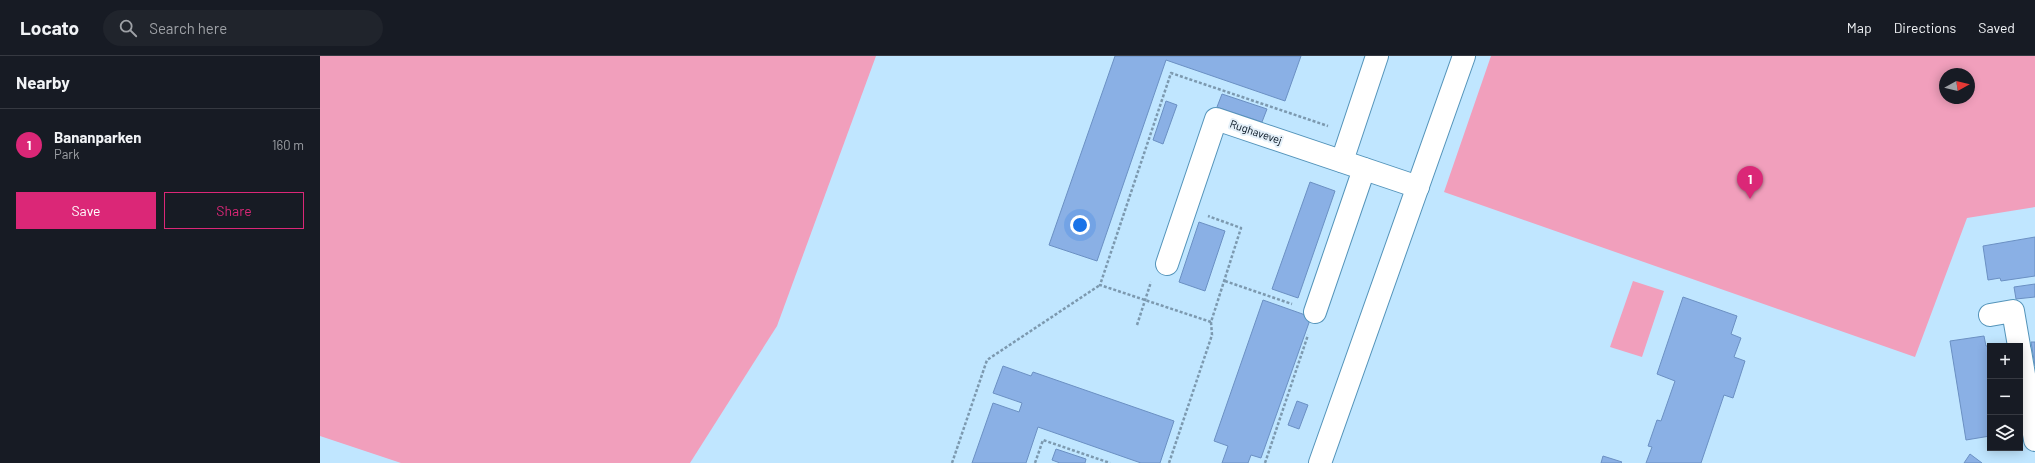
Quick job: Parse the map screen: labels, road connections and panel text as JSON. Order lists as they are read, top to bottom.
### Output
{
  "streets": {
    "street": ["Rughavevej"]
  },
  "north": "right",
  "page": {
    "header": "Locato",
    "search": "Search here",
    "nav": ["Map", "Directions", "Saved"],
    "heading": "Nearby",
    "list": [
      {
        "mark": "1",
        "name": "Bananparken",
        "note": "Park",
        "value": "160 m"
      }
    ],
    "pins": "1",
    "buttons": ["Save", "Share"],
    "map_buttons": ["+", "−"]
  }
}
